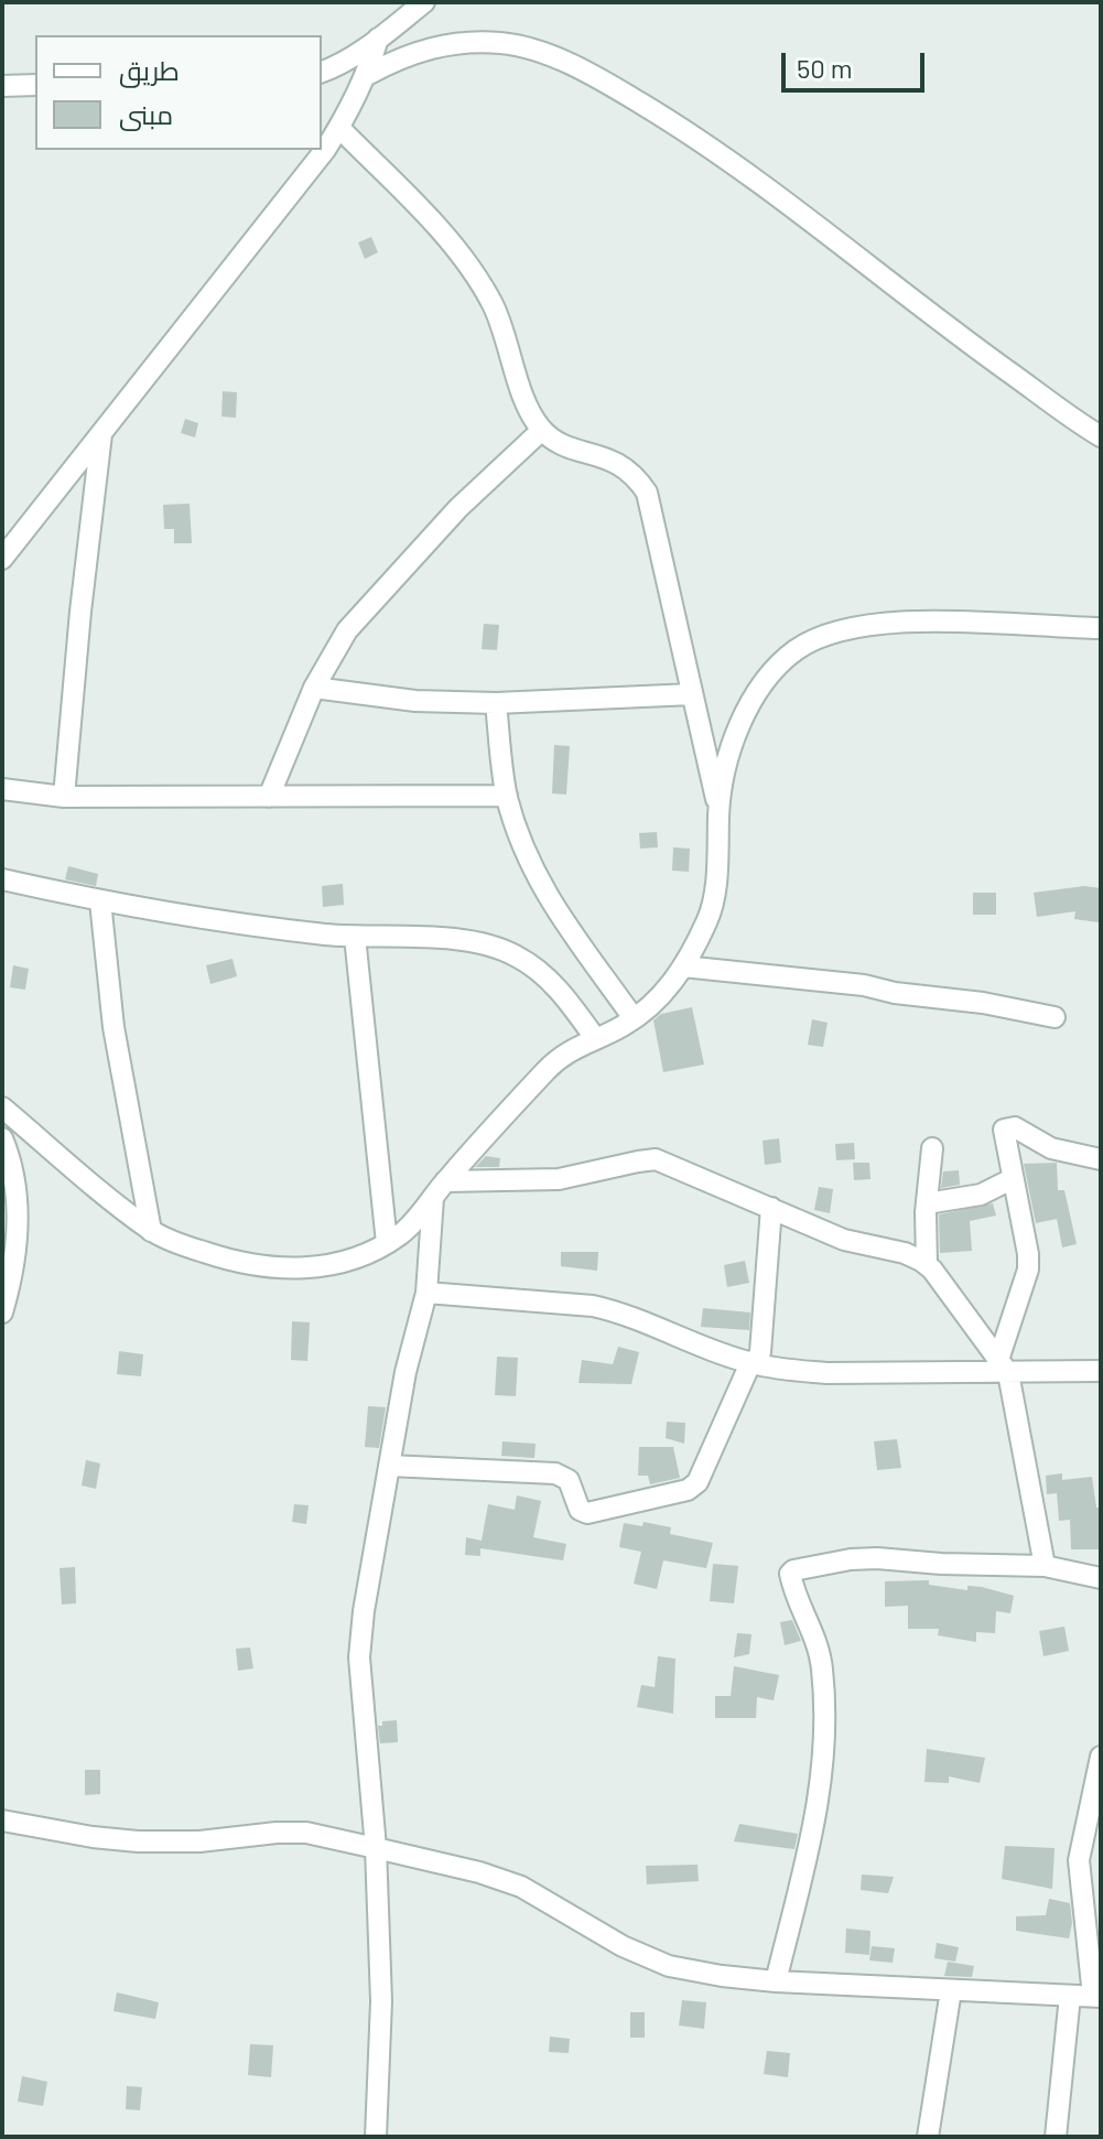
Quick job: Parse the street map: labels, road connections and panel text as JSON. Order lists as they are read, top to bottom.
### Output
{
  "legend": ["طريق", "مبنى"],
  "scale_bar": "50 m"
}
